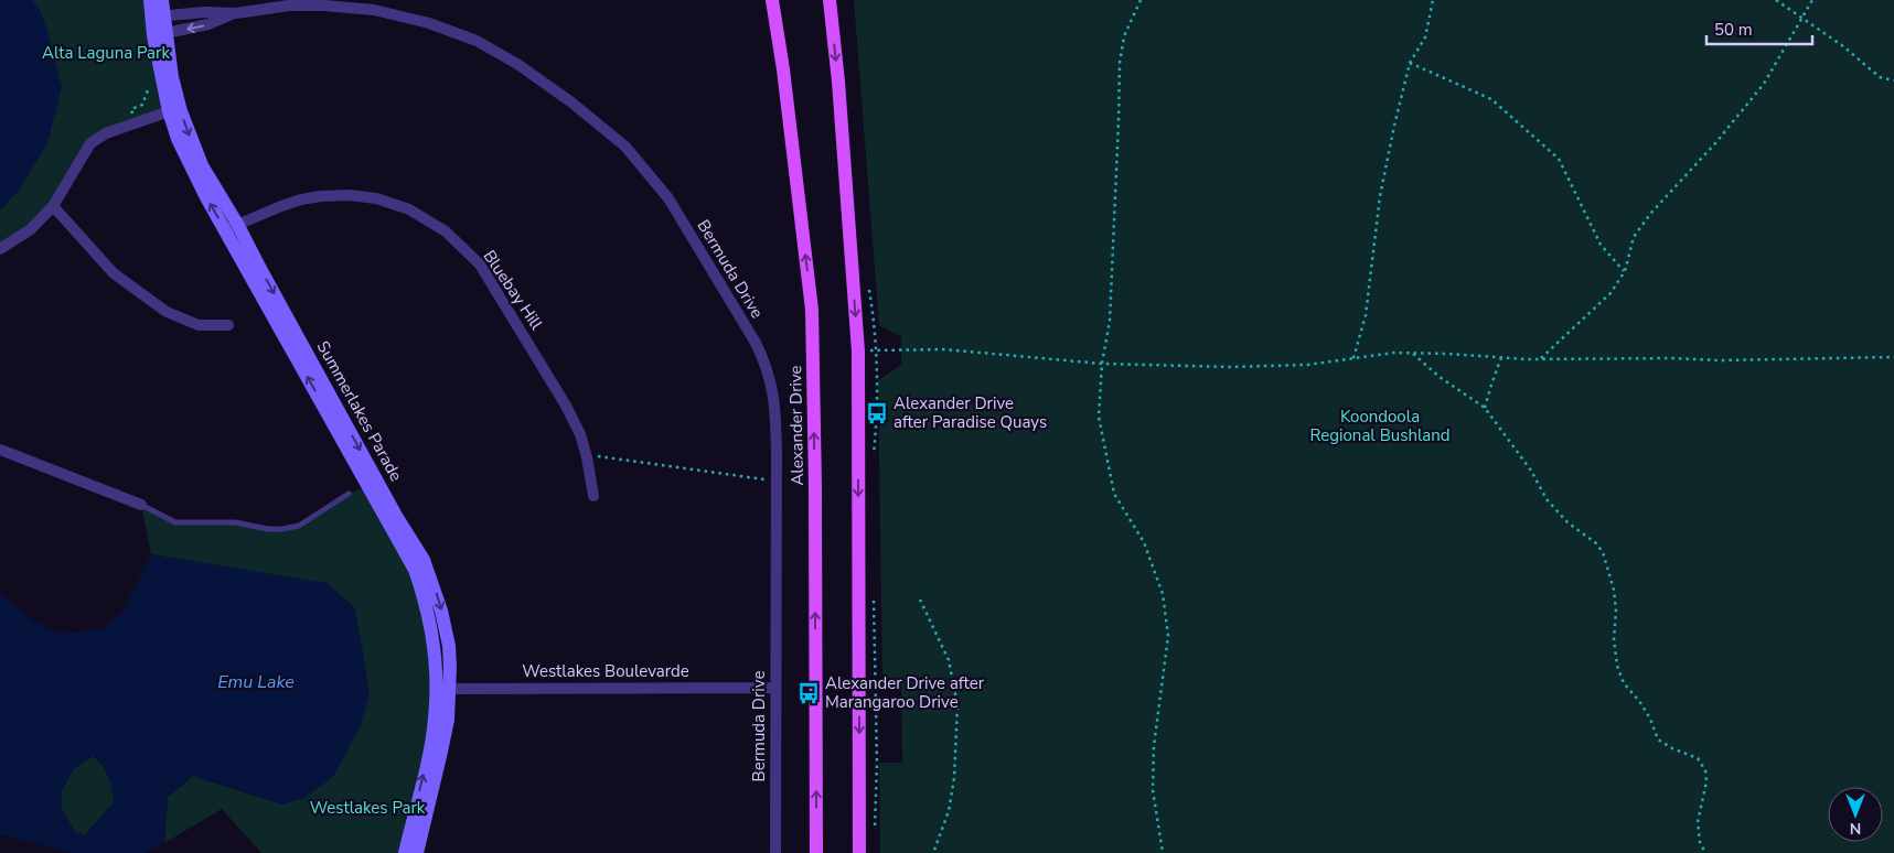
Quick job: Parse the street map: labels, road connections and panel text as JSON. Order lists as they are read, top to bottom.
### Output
{
  "streets": {
    "main road": ["Alexander Drive"],
    "street": [
      "Bermuda Drive",
      "Bluebay Hill",
      "Summerlakes Parade",
      "Westlakes Boulevarde"
    ]
  },
  "crossings": [
    ["Bermuda Drive", "Summerlakes Parade"],
    ["Bermuda Drive", "Westlakes Boulevarde"],
    ["Bluebay Hill", "Summerlakes Parade"],
    ["Summerlakes Parade", "Westlakes Boulevarde"]
  ],
  "water": ["Emu Lake"],
  "parks": ["Alta Laguna Park", "Koondoola Regional Bushland", "Westlakes Park"],
  "places": {
    "bus stop": ["Alexander Drive after Paradise Quays", "Alexander Drive after Marangaroo Drive"]
  },
  "scale_bar": "50 m",
  "north": "bottom"
}
